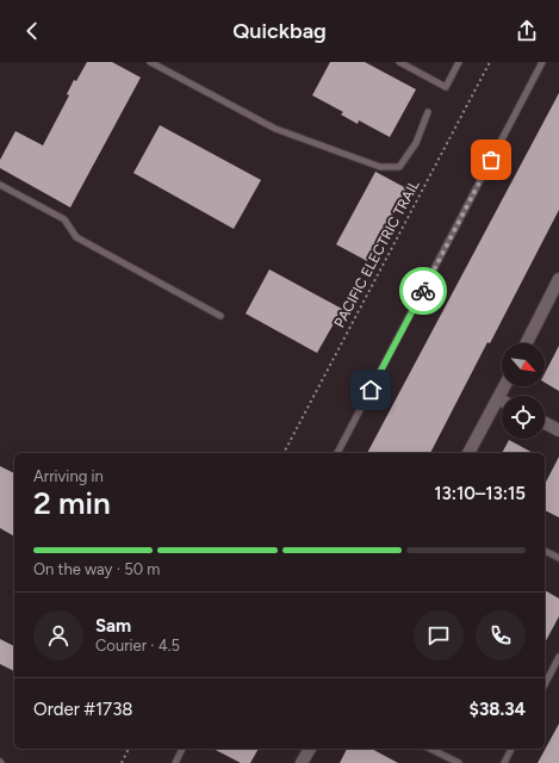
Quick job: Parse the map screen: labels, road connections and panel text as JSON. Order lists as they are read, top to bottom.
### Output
{
  "streets": {
    "path": ["PACIFIC ELECTRIC TRAIL"]
  },
  "north": "bottom right",
  "page": {
    "header": "Quickbag",
    "heading": ["2 min", "Arriving in", "13:10–13:15"],
    "panel": [
      "Sam",
      "Courier · 4.5",
      "Order #1738",
      "$38.34"
    ],
    "bar": "On the way · 50 m"
  }
}
